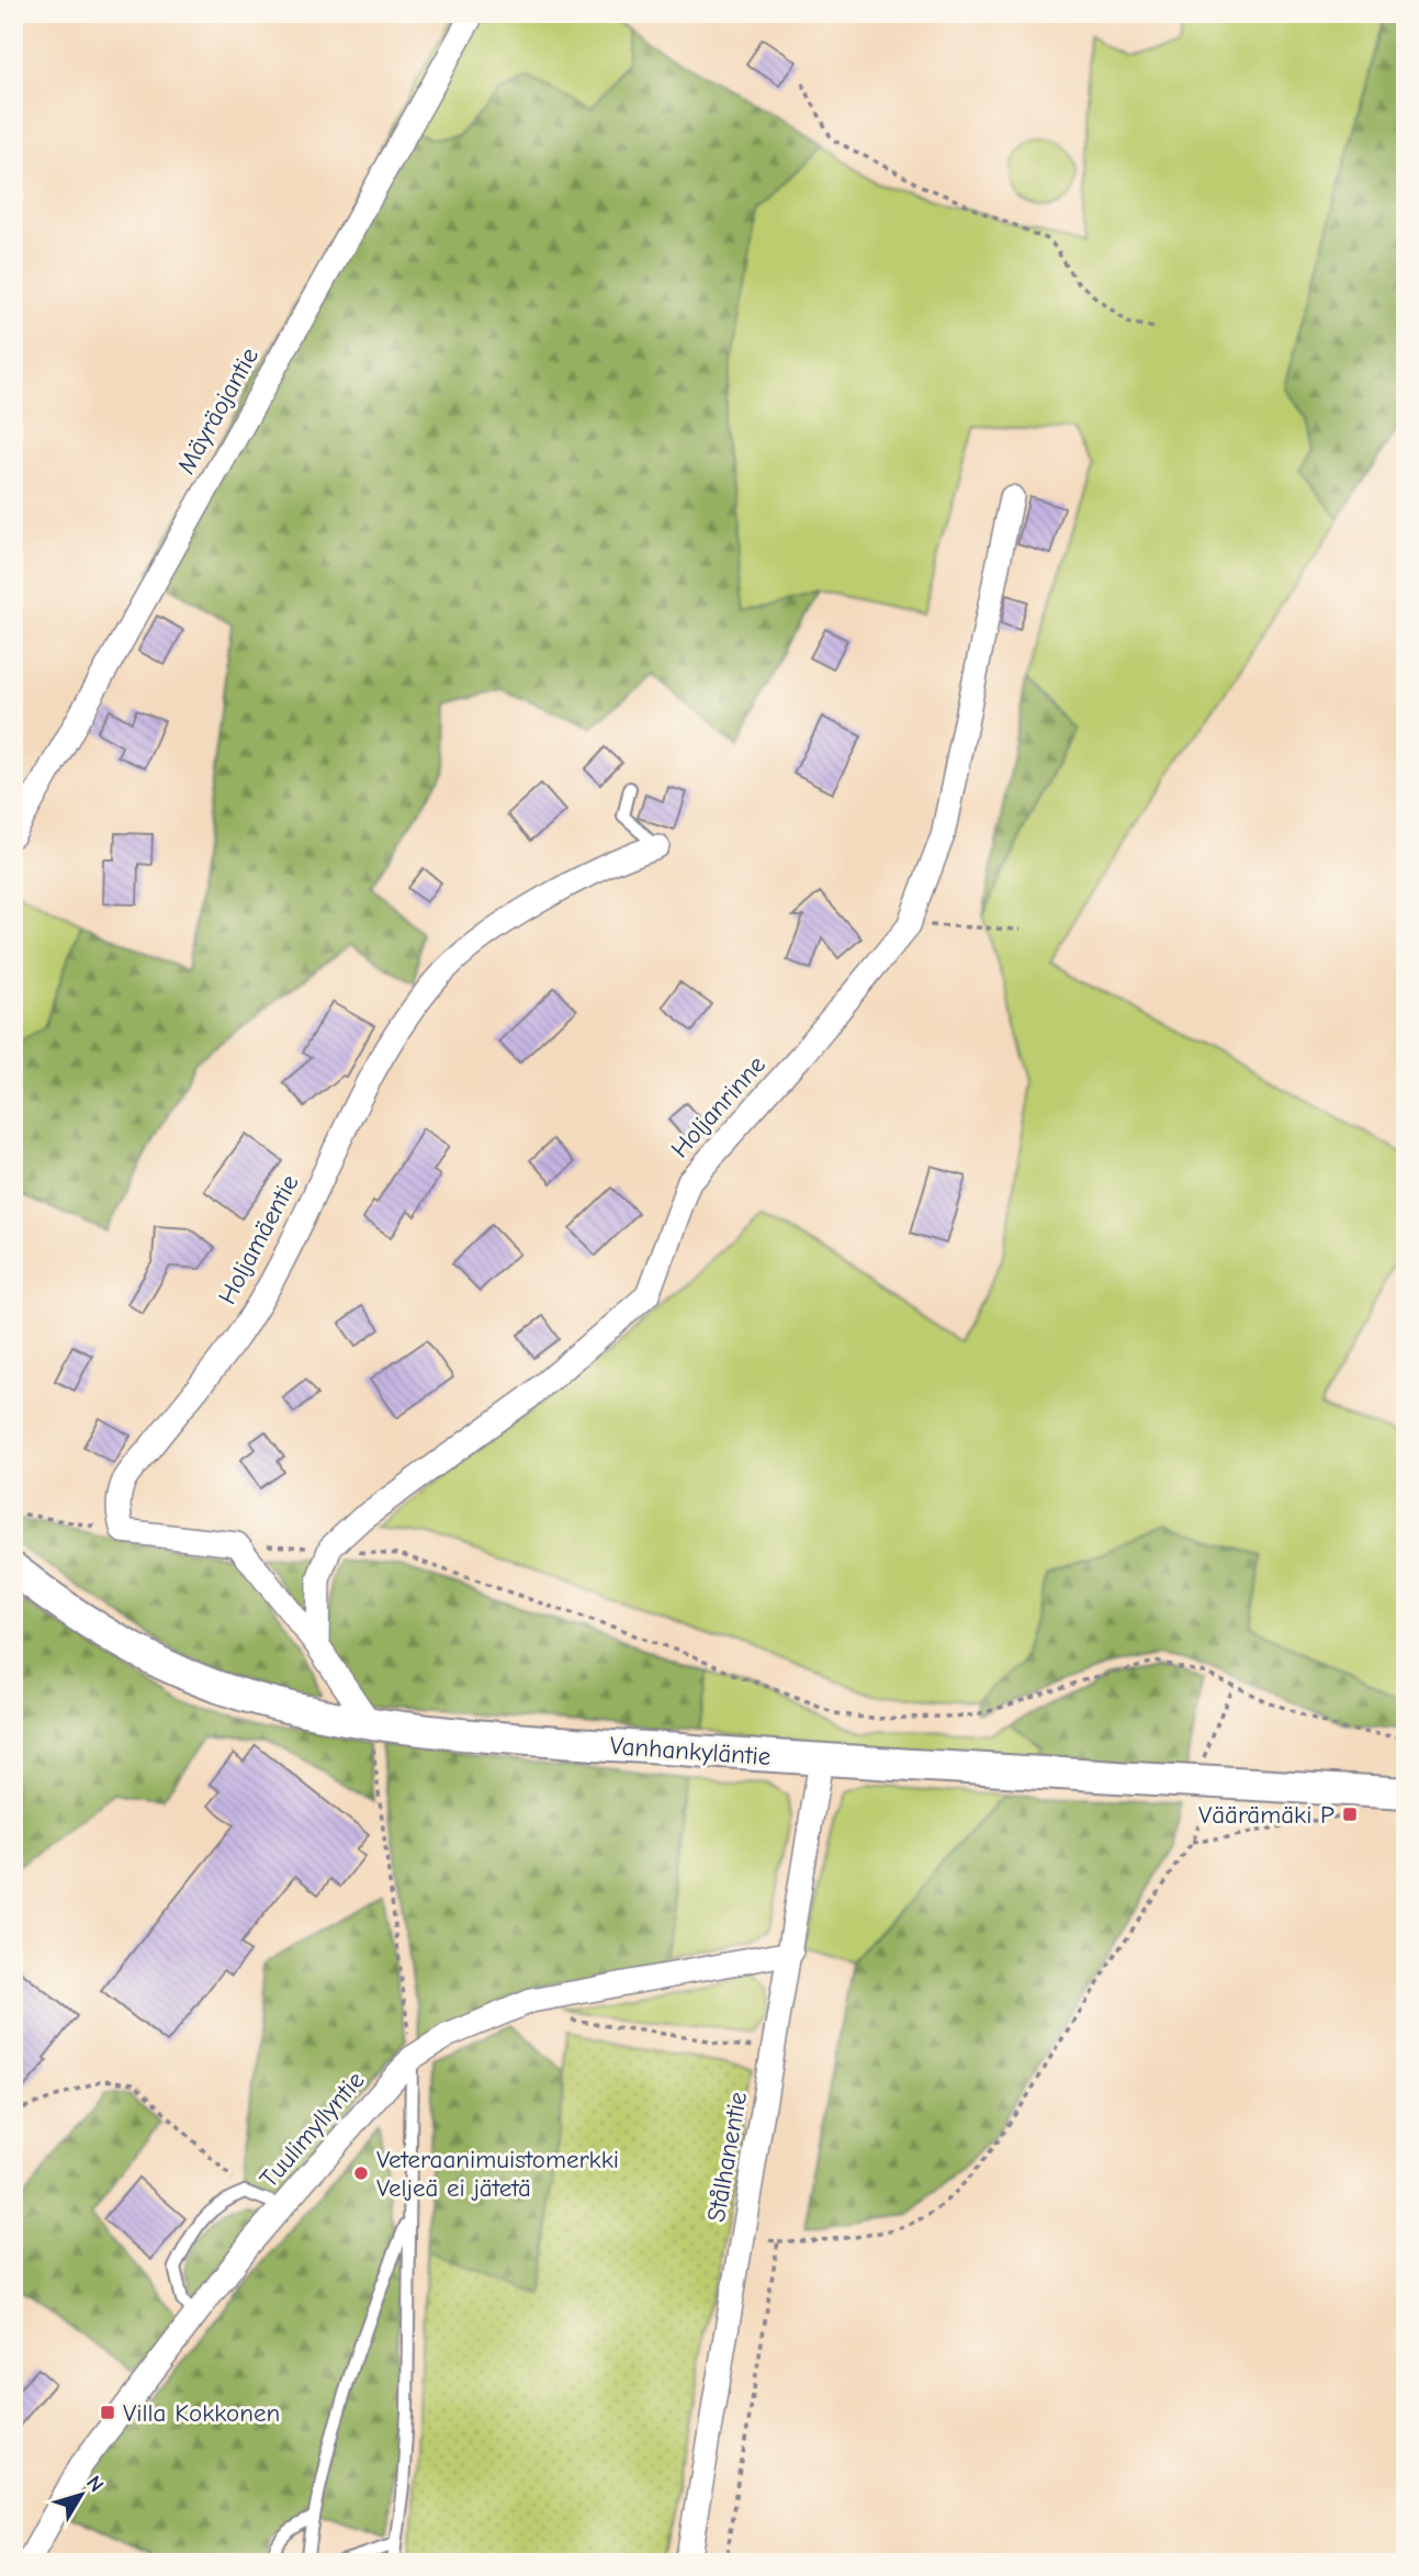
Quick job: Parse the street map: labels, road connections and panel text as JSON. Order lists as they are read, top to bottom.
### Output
{
  "streets": {
    "street": [
      "Mäyräojantie",
      "Holjanrinne",
      "Holjamäentie",
      "Vanhankyläntie",
      "Tuulimyllyntie",
      "Stålhanentie"
    ]
  },
  "crossings": [
    ["Vanhankyläntie", "Stålhanentie"],
    ["Tuulimyllyntie", "Stålhanentie"]
  ],
  "places": {
    "transit": ["Väärämäki P", "Villa Kokkonen"],
    "other": ["Veteraanimuistomerkki Veljeä ei jätetä"]
  },
  "north": "top right"
}
